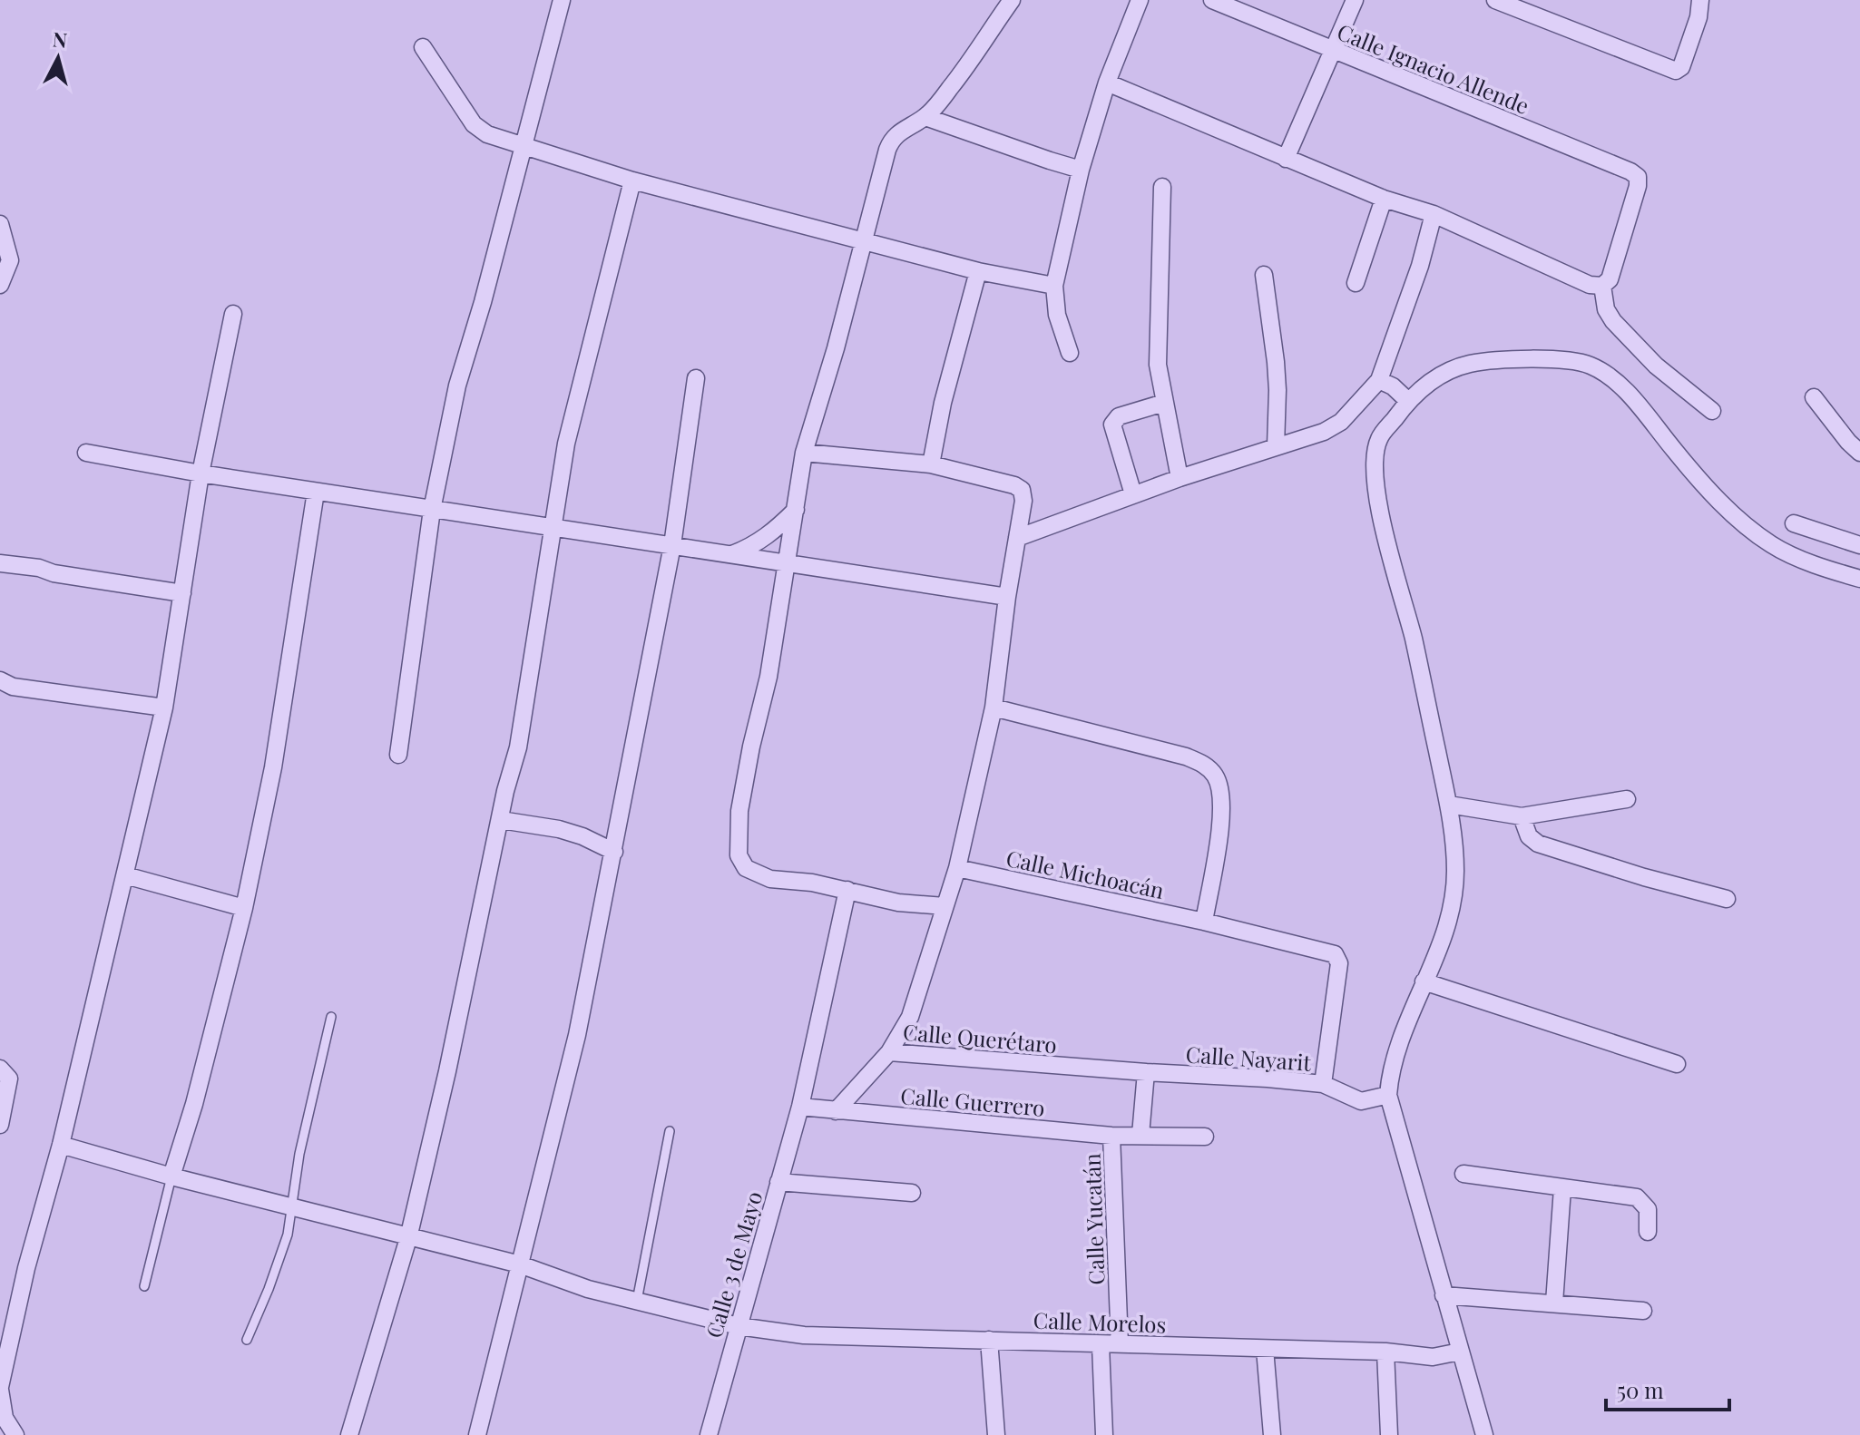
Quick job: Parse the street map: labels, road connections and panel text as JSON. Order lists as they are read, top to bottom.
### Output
{
  "streets": {
    "street": [
      "Calle Ignacio Allende",
      "Calle Michoacán",
      "Calle Querétaro",
      "Calle Nayarit",
      "Calle Guerrero",
      "Calle Yucatán",
      "Calle 3 de Mayo",
      "Calle Morelos"
    ]
  },
  "crossings": [
    ["Calle Michoacán", "Calle Nayarit"],
    ["Calle Querétaro", "Calle Nayarit"],
    ["Calle Querétaro", "Calle Guerrero"],
    ["Calle Guerrero", "Calle Yucatán"],
    ["Calle Guerrero", "Calle 3 de Mayo"],
    ["Calle Yucatán", "Calle Morelos"],
    ["Calle 3 de Mayo", "Calle Morelos"]
  ],
  "scale_bar": "50 m",
  "north": "top"
}
